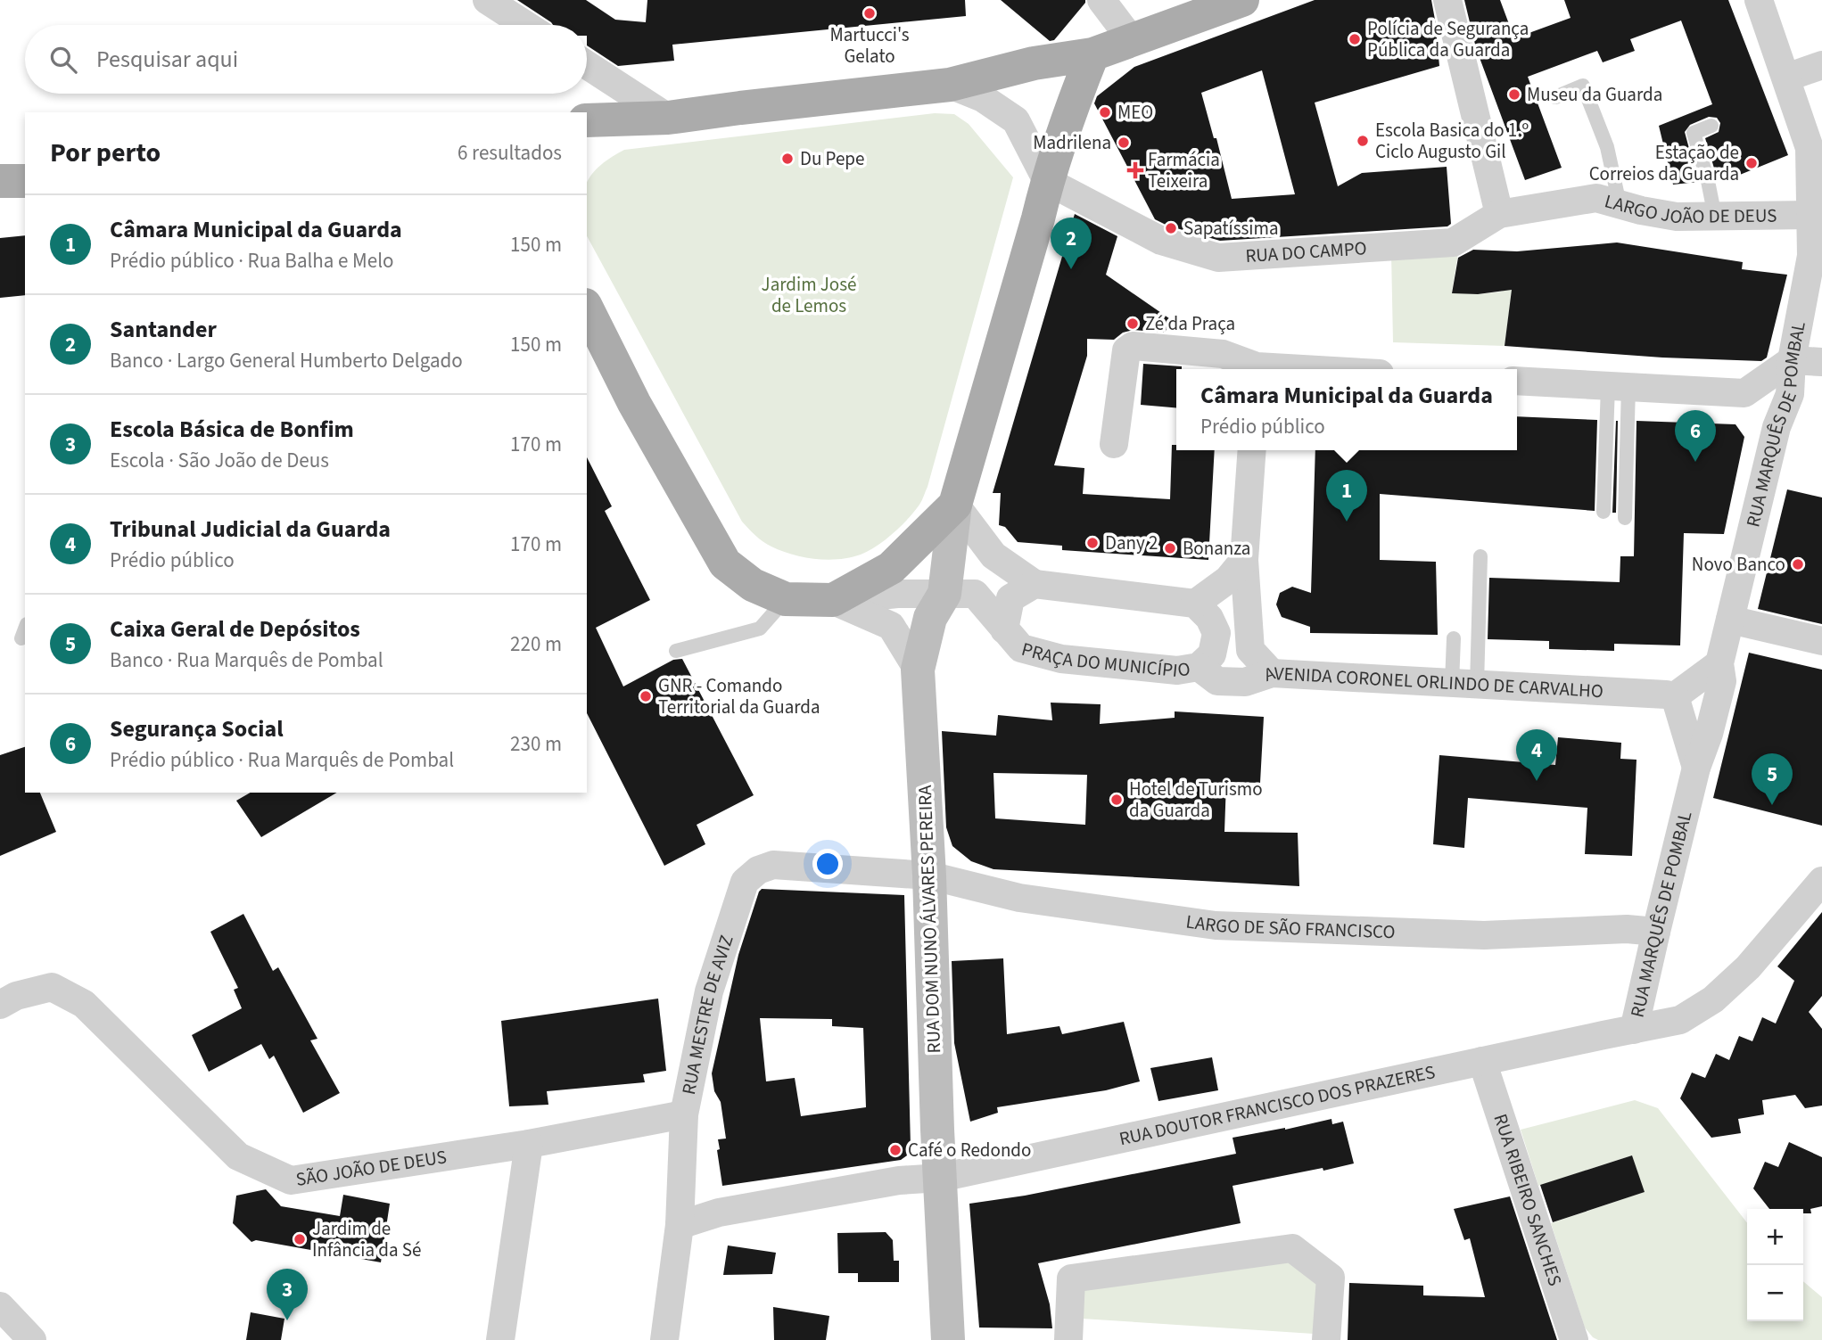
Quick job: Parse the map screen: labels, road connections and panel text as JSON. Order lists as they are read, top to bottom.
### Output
{
  "streets": {
    "street": [
      "LARGO JOÃO DE DEUS",
      "RUA DO CAMPO",
      "RUA MARQUÊS DE POMBAL",
      "PRAÇA DO MUNICÍPIO",
      "AVENIDA CORONEL ORLINDO DE CARVALHO",
      "RUA DOM NUNO ÁLVARES PEREIRA",
      "LARGO DE SÃO FRANCISCO",
      "RUA MESTRE DE AVIZ",
      "RUA DOUTOR FRANCISCO DOS PRAZERES",
      "SÃO JOÃO DE DEUS",
      "RUA RIBEIRO SANCHES"
    ]
  },
  "crossings": [
    ["LARGO JOÃO DE DEUS", "RUA DO CAMPO"],
    ["LARGO JOÃO DE DEUS", "RUA MARQUÊS DE POMBAL"],
    ["RUA MARQUÊS DE POMBAL", "LARGO DE SÃO FRANCISCO"],
    ["RUA MARQUÊS DE POMBAL", "RUA DOUTOR FRANCISCO DOS PRAZERES"],
    ["PRAÇA DO MUNICÍPIO", "AVENIDA CORONEL ORLINDO DE CARVALHO"],
    ["RUA DOM NUNO ÁLVARES PEREIRA", "LARGO DE SÃO FRANCISCO"],
    ["RUA DOM NUNO ÁLVARES PEREIRA", "RUA MESTRE DE AVIZ"],
    ["RUA DOM NUNO ÁLVARES PEREIRA", "RUA DOUTOR FRANCISCO DOS PRAZERES"],
    ["LARGO DE SÃO FRANCISCO", "RUA MESTRE DE AVIZ"],
    ["RUA MESTRE DE AVIZ", "RUA DOUTOR FRANCISCO DOS PRAZERES"],
    ["RUA MESTRE DE AVIZ", "SÃO JOÃO DE DEUS"],
    ["RUA DOUTOR FRANCISCO DOS PRAZERES", "RUA RIBEIRO SANCHES"]
  ],
  "parks": ["Jardim José de Lemos"],
  "places": {
    "other": [
      "Martucci's Gelato",
      "Polícia de Segurança Pública da Guarda",
      "Museu da Guarda",
      "MEO",
      "Escola Basica do 1.º Ciclo Augusto Gil",
      "Madrilena",
      "Du Pepe",
      "Estação de Correios da Guarda",
      "Sapatíssima",
      "Zé da Praça",
      "Dany 2",
      "Bonanza",
      "Novo Banco",
      "GNR - Comando Territorial da Guarda",
      "Hotel de Turismo da Guarda",
      "Café o Redondo",
      "Jardim de Infância da Sé"
    ],
    "health": ["Farmácia Teixeira"]
  },
  "page": {
    "search": "Pesquisar aqui",
    "heading": ["Por perto", "6 resultados"],
    "list": [
      {
        "mark": "1",
        "name": "Câmara Municipal da Guarda",
        "note": "Prédio público · Rua Balha e Melo",
        "value": "150 m"
      },
      {
        "mark": "2",
        "name": "Santander",
        "note": "Banco · Largo General Humberto Delgado",
        "value": "150 m"
      },
      {
        "mark": "3",
        "name": "Escola Básica de Bonfim",
        "note": "Escola · São João de Deus",
        "value": "170 m"
      },
      {
        "mark": "4",
        "name": "Tribunal Judicial da Guarda",
        "note": "Prédio público",
        "value": "170 m"
      },
      {
        "mark": "5",
        "name": "Caixa Geral de Depósitos",
        "note": "Banco · Rua Marquês de Pombal",
        "value": "220 m"
      },
      {
        "mark": "6",
        "name": "Segurança Social",
        "note": "Prédio público · Rua Marquês de Pombal",
        "value": "230 m"
      }
    ],
    "pins": [
      "2",
      "6",
      "1",
      "4",
      "5",
      "3"
    ],
    "popup": ["Câmara Municipal da Guarda", "Prédio público"],
    "map_buttons": ["+", "−"]
  }
}
